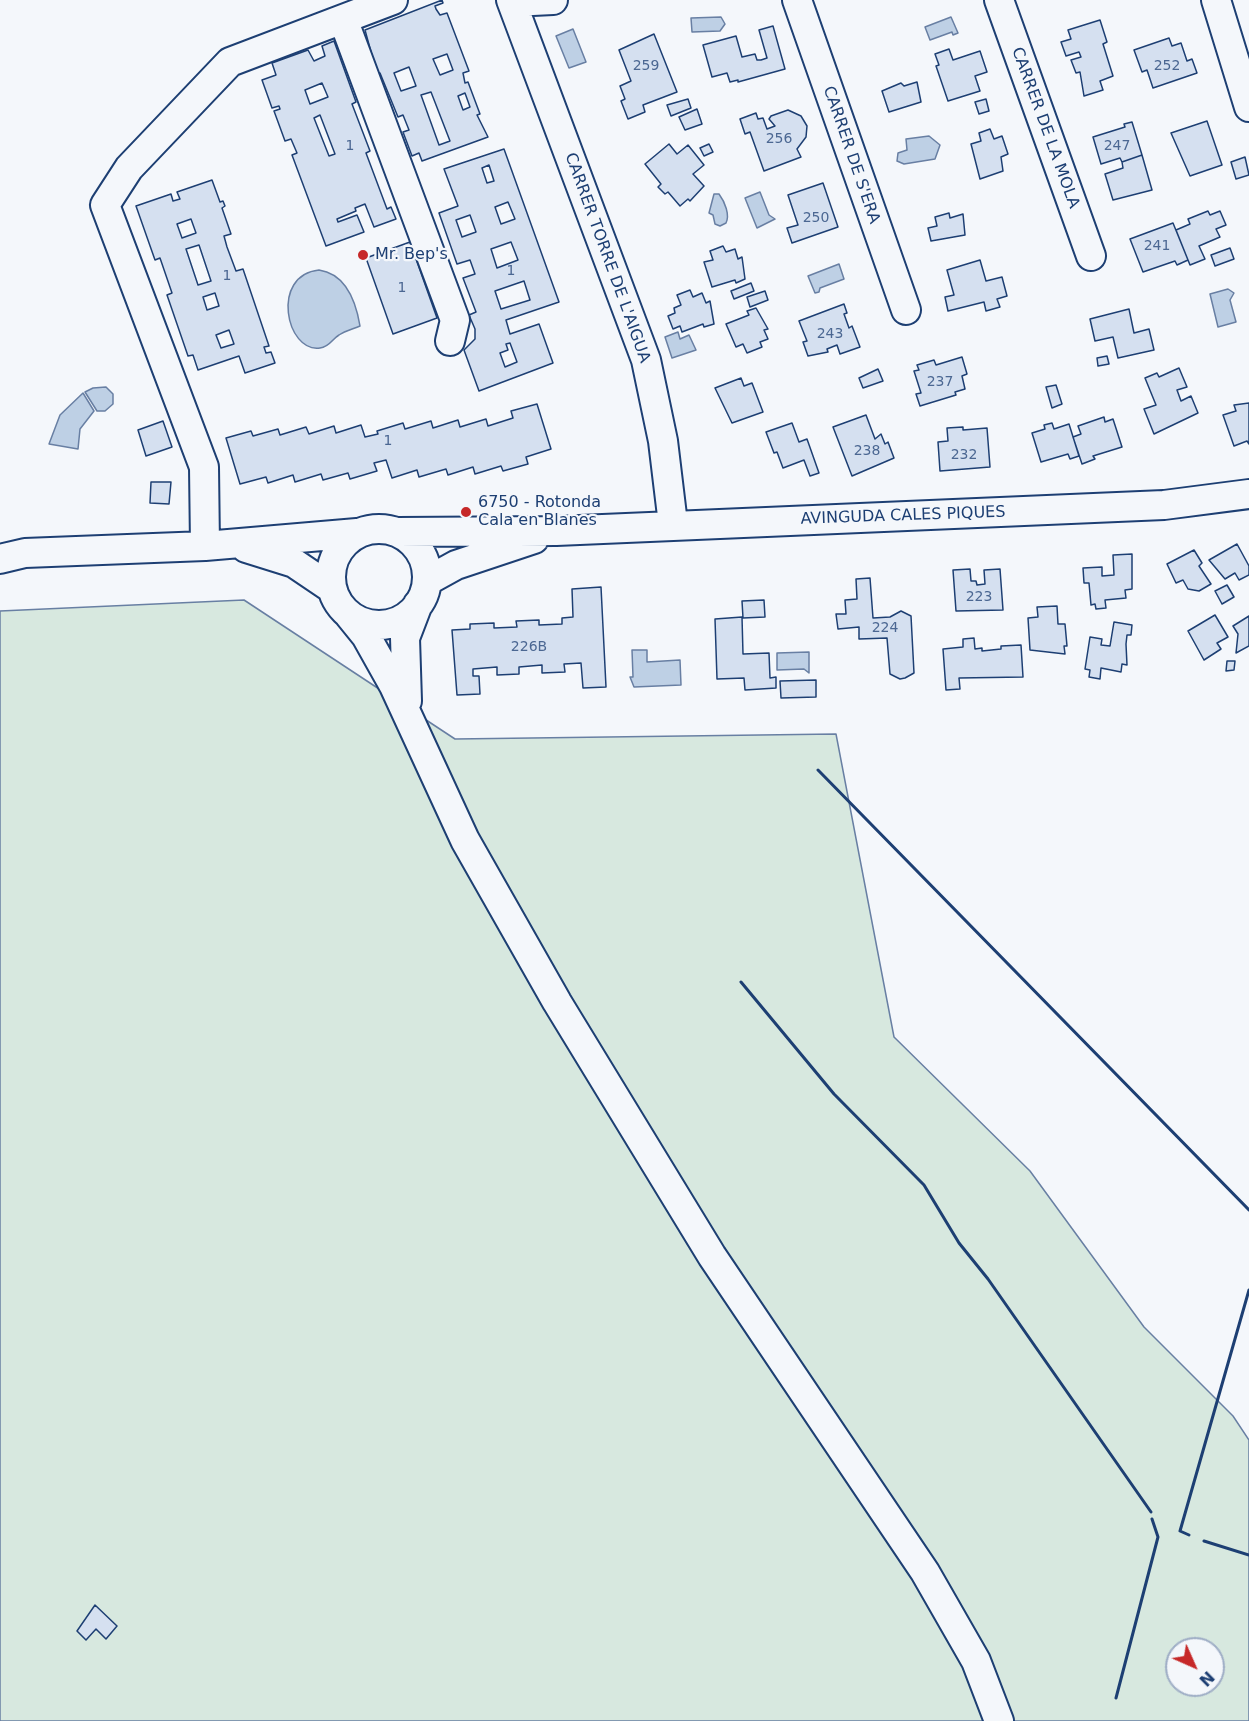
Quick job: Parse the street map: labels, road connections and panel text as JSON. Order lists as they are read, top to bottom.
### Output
{
  "streets": {
    "street": [
      "CARRER DE LA MOLA",
      "CARRER DE S'ERA",
      "CARRER TORRE DE L'AIGUA",
      "AVINGUDA CALES PIQUES"
    ]
  },
  "crossings": [
    ["CARRER TORRE DE L'AIGUA", "AVINGUDA CALES PIQUES"]
  ],
  "places": ["Mr. Bep's", "6750 - Rotonda Cala en Blanes"],
  "house_numbers": [
    "259",
    "252",
    "256",
    "1",
    "247",
    "250",
    "241",
    "1",
    "1",
    "1",
    "243",
    "237",
    "1",
    "238",
    "232",
    "223",
    "224",
    "226B"
  ],
  "north": "bottom right"
}
